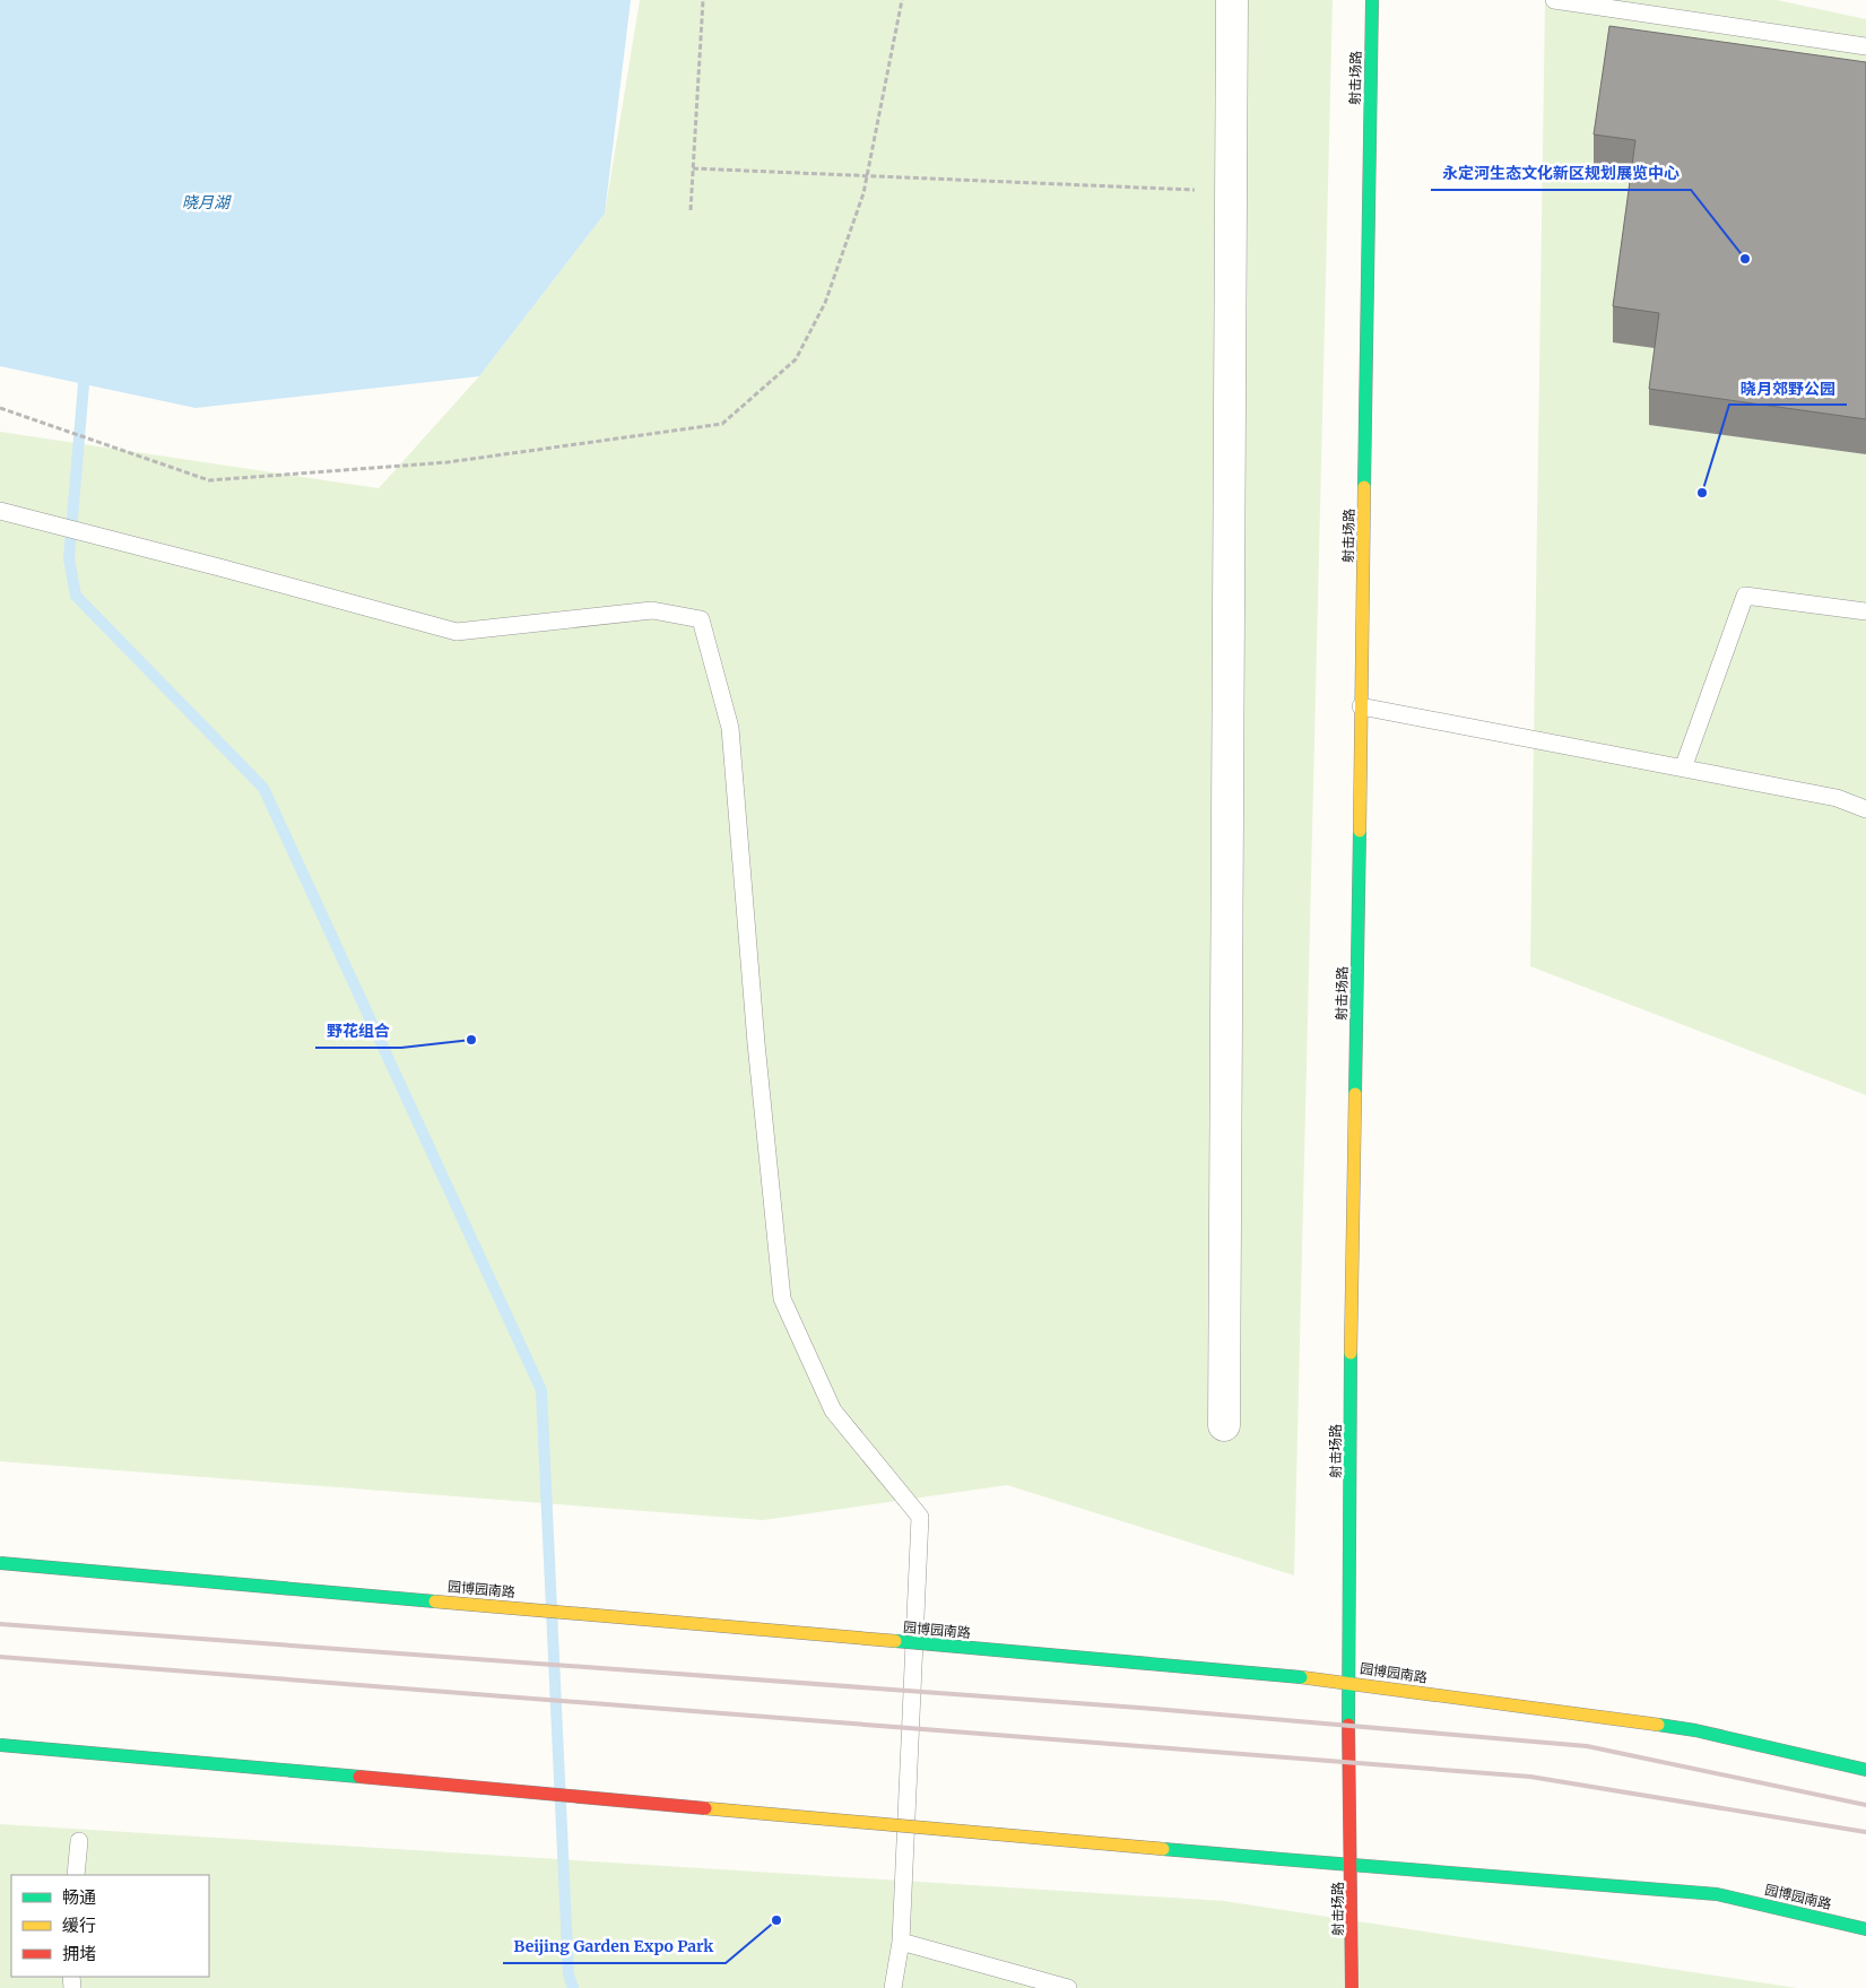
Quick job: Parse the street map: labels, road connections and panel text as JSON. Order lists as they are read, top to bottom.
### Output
{
  "streets": {
    "main road": ["射击场路", "园博园南路"]
  },
  "crossings": [
    ["射击场路", "园博园南路"]
  ],
  "water": ["晓月湖"],
  "places": [
    "永定河生态文化新区规划展览中心",
    "晓月郊野公园",
    "野花组合",
    "Beijing Garden Expo Park"
  ],
  "legend": ["畅通", "缓行", "拥堵"]
}
